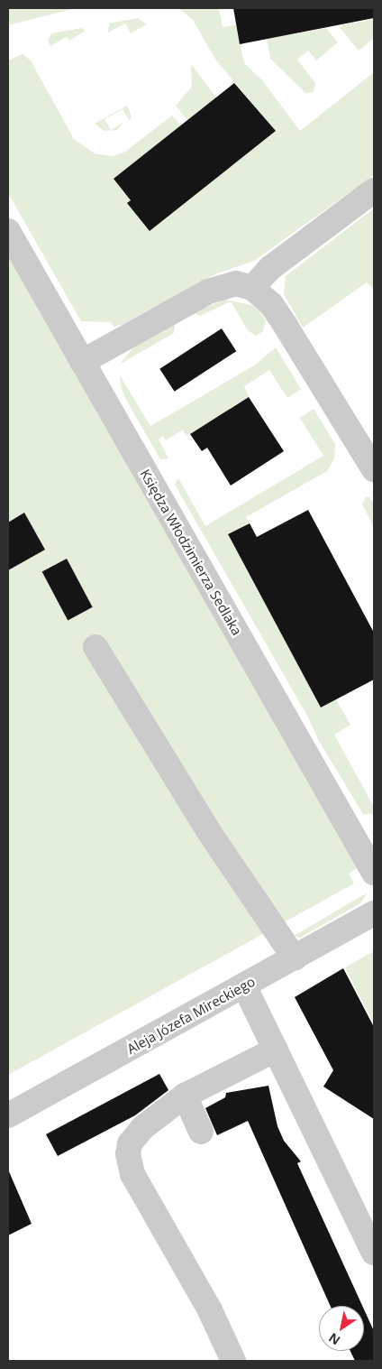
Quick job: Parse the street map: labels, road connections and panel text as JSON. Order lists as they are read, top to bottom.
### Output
{
  "streets": {
    "street": ["Księdza Włodzimierza Sedlaka", "Aleja Józefa Mireckiego"]
  },
  "north": "bottom left"
}
